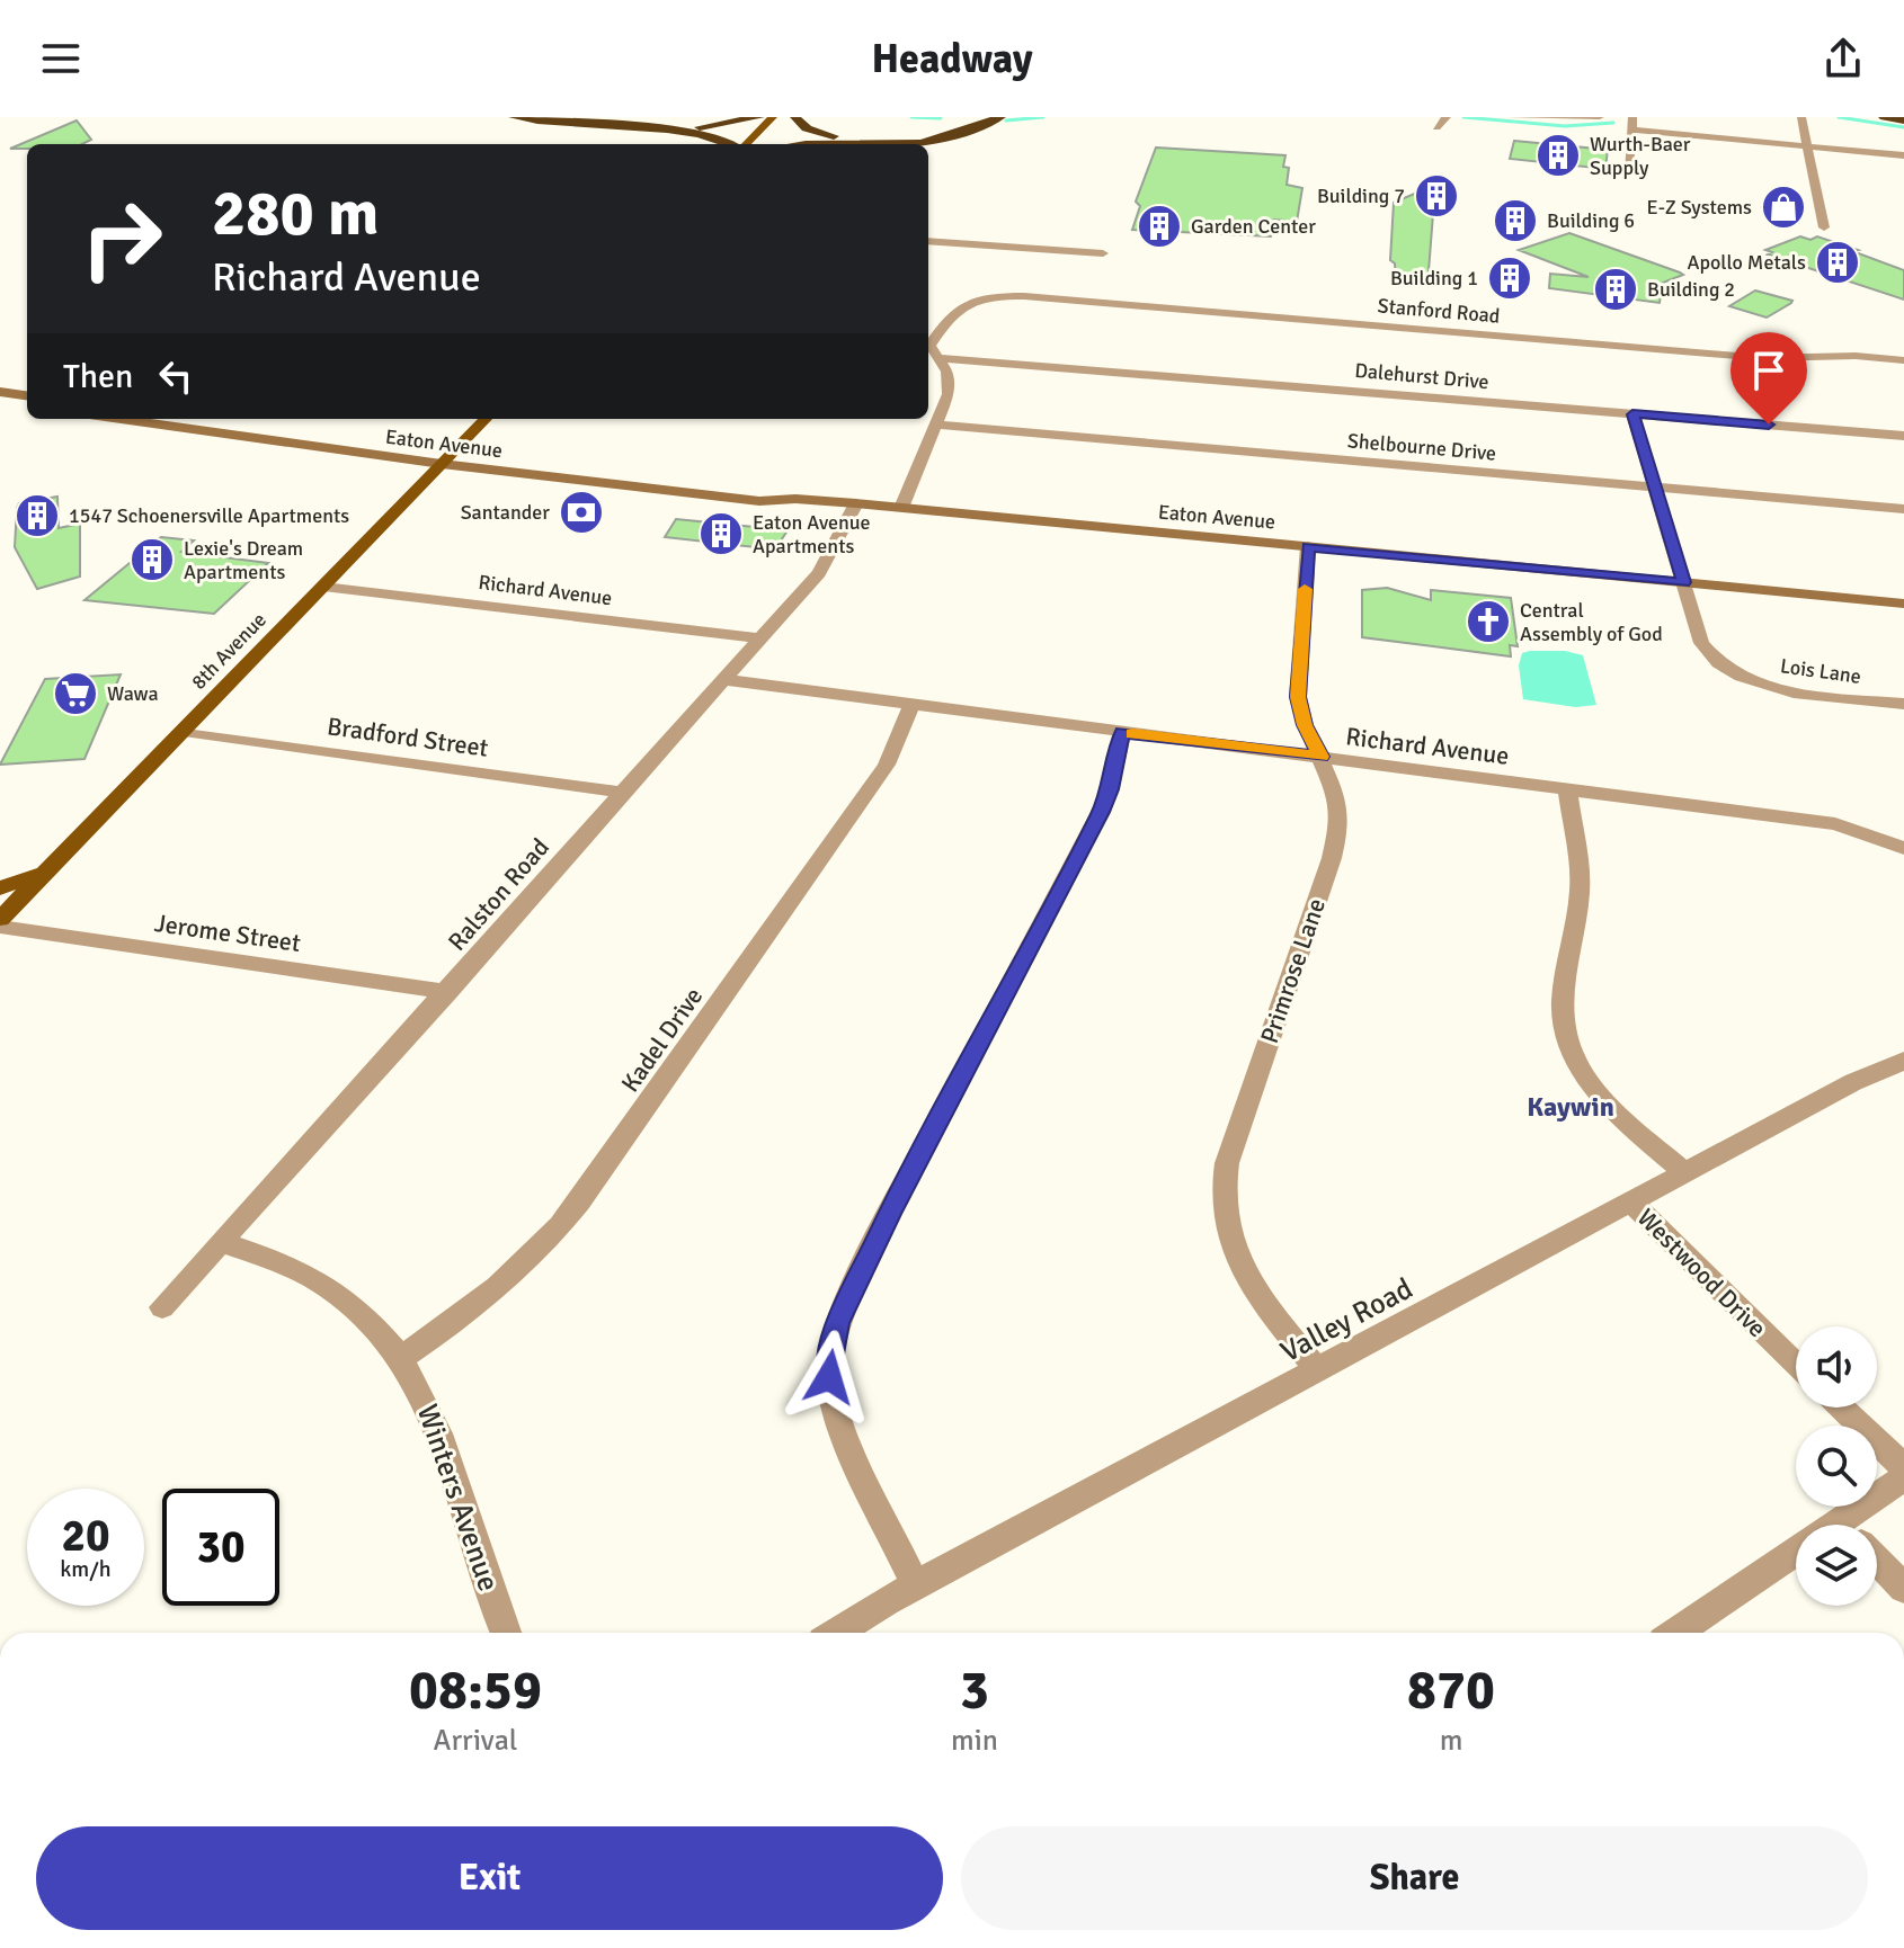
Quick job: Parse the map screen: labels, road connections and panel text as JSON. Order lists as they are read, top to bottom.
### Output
{
  "streets": {
    "main road": ["8th Avenue"],
    "street": [
      "Stanford Road",
      "Dalehurst Drive",
      "Eaton Avenue",
      "Shelbourne Drive",
      "Richard Avenue",
      "Lois Lane",
      "Bradford Street",
      "Ralston Road",
      "Jerome Street",
      "Primrose Lane",
      "Kadel Drive",
      "Westwood Drive",
      "Valley Road",
      "Winters Avenue"
    ]
  },
  "crossings": [
    ["Stanford Road", "Dalehurst Drive"],
    ["Dalehurst Drive", "Lois Lane"],
    ["Eaton Avenue", "8th Avenue"],
    ["Eaton Avenue", "Lois Lane"],
    ["Eaton Avenue", "Ralston Road"],
    ["Eaton Avenue", "Primrose Lane"],
    ["Shelbourne Drive", "Lois Lane"],
    ["Richard Avenue", "8th Avenue"],
    ["Richard Avenue", "Ralston Road"],
    ["Richard Avenue", "Primrose Lane"],
    ["Richard Avenue", "Kadel Drive"],
    ["8th Avenue", "Bradford Street"],
    ["Bradford Street", "Ralston Road"],
    ["Ralston Road", "Jerome Street"],
    ["Ralston Road", "Winters Avenue"],
    ["Primrose Lane", "Valley Road"],
    ["Kadel Drive", "Winters Avenue"],
    ["Westwood Drive", "Valley Road"]
  ],
  "districts": ["Kaywin"],
  "places": {
    "building": [
      "Wurth-Baer Supply",
      "Building 7",
      "Building 6",
      "Garden Center",
      "Apollo Metals",
      "Building 1",
      "Building 2",
      "1547 Schoenersville Apartments",
      "Eaton Avenue Apartments",
      "Lexie's Dream Apartments"
    ],
    "shop": ["E-Z Systems"],
    "bank": ["Santander"],
    "church": ["Central Assembly of God"],
    "supermarket": ["Wawa"]
  },
  "page": {
    "header": "Headway",
    "turn": ["280 m", "Richard Avenue"],
    "then": "Then",
    "speed": "20 km/h",
    "limit": "30",
    "eta": [
      "08:59",
      "Arrival",
      "3",
      "min",
      "870",
      "m"
    ],
    "buttons": ["Exit", "Share"]
  }
}
